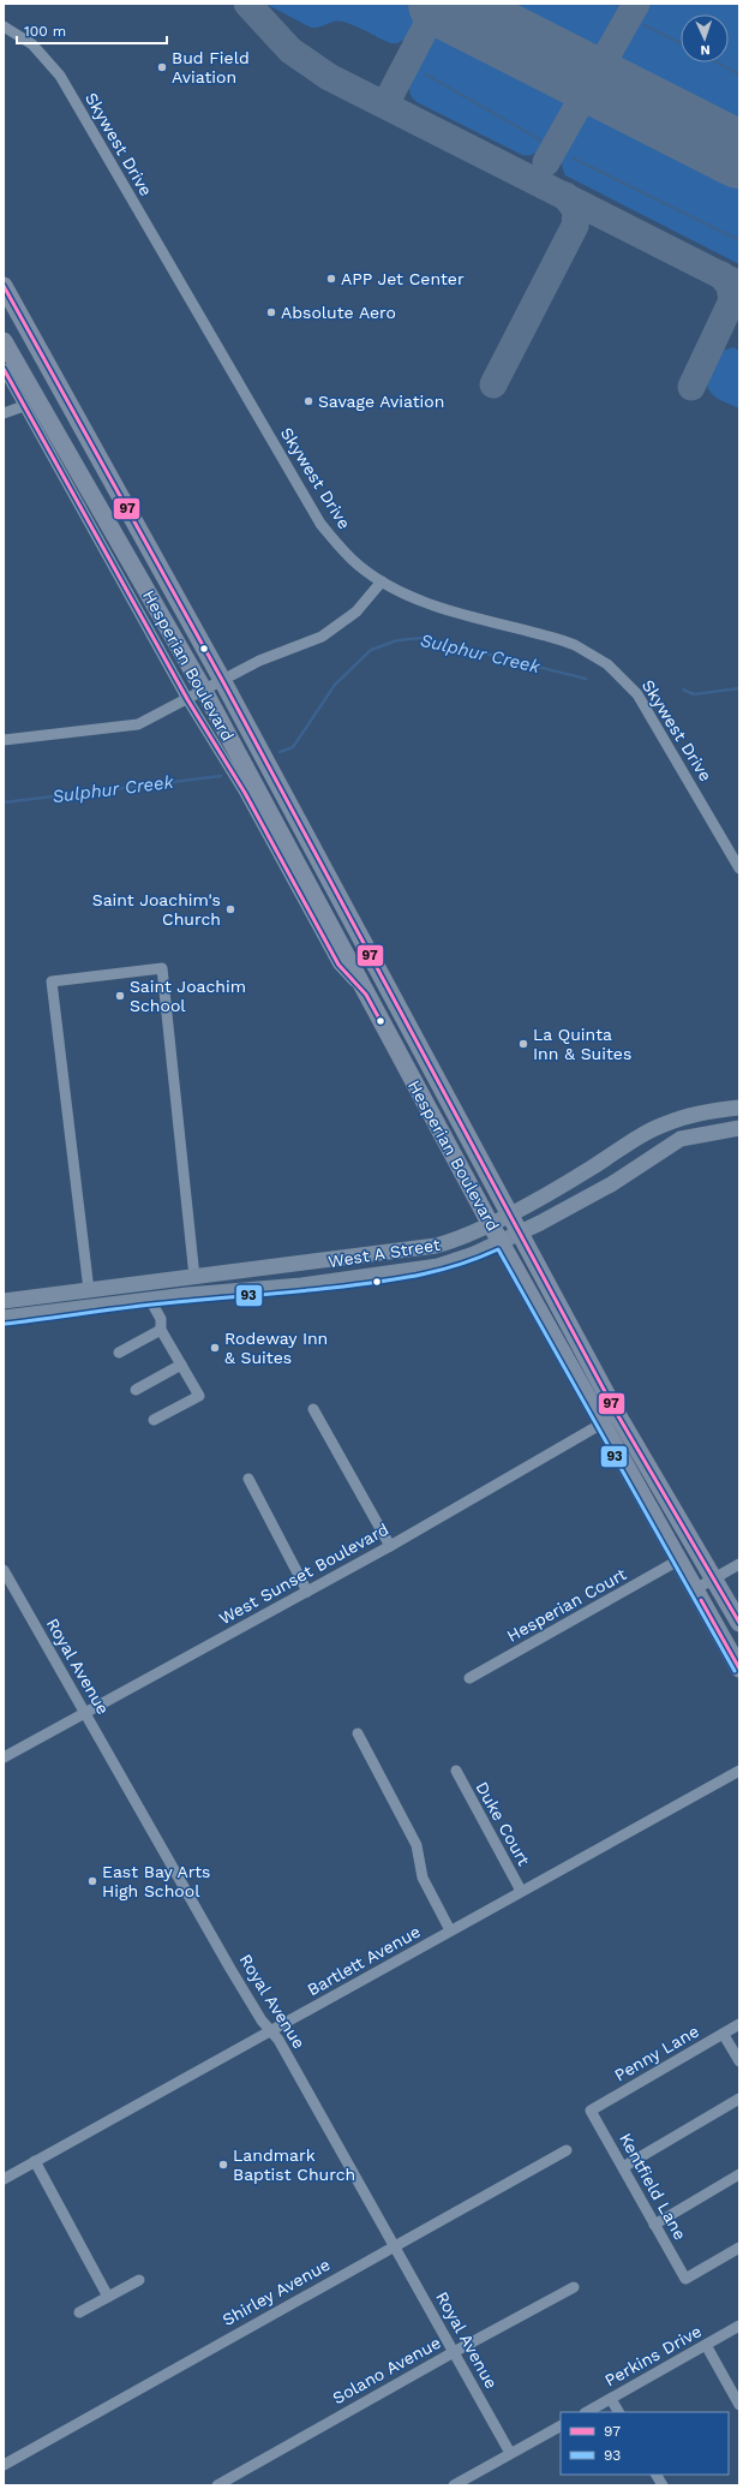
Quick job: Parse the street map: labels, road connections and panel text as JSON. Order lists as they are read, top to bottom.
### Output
{
  "streets": {
    "main road": ["Hesperian Boulevard", "West A Street"],
    "street": [
      "Skywest Drive",
      "West Sunset Boulevard",
      "Hesperian Court",
      "Royal Avenue",
      "Duke Court",
      "Bartlett Avenue",
      "Penny Lane",
      "Kentfield Lane",
      "Shirley Avenue",
      "Perkins Drive",
      "Solano Avenue"
    ]
  },
  "crossings": [
    ["Hesperian Boulevard", "West A Street"],
    ["Hesperian Boulevard", "West Sunset Boulevard"],
    ["Hesperian Boulevard", "Hesperian Court"],
    ["West Sunset Boulevard", "Royal Avenue"],
    ["Royal Avenue", "Bartlett Avenue"],
    ["Royal Avenue", "Shirley Avenue"],
    ["Royal Avenue", "Solano Avenue"],
    ["Duke Court", "Bartlett Avenue"],
    ["Penny Lane", "Kentfield Lane"]
  ],
  "water": ["Sulphur Creek"],
  "places": [
    "Bud Field Aviation",
    "APP Jet Center",
    "Absolute Aero",
    "Savage Aviation",
    "Saint Joachim's Church",
    "Saint Joachim School",
    "La Quinta Inn & Suites",
    "Rodeway Inn & Suites",
    "East Bay Arts High School",
    "Landmark Baptist Church"
  ],
  "lines": ["transit line 97", "transit line 93"],
  "legend": ["97", "93"],
  "scale_bar": "100 m",
  "north": "bottom"
}
